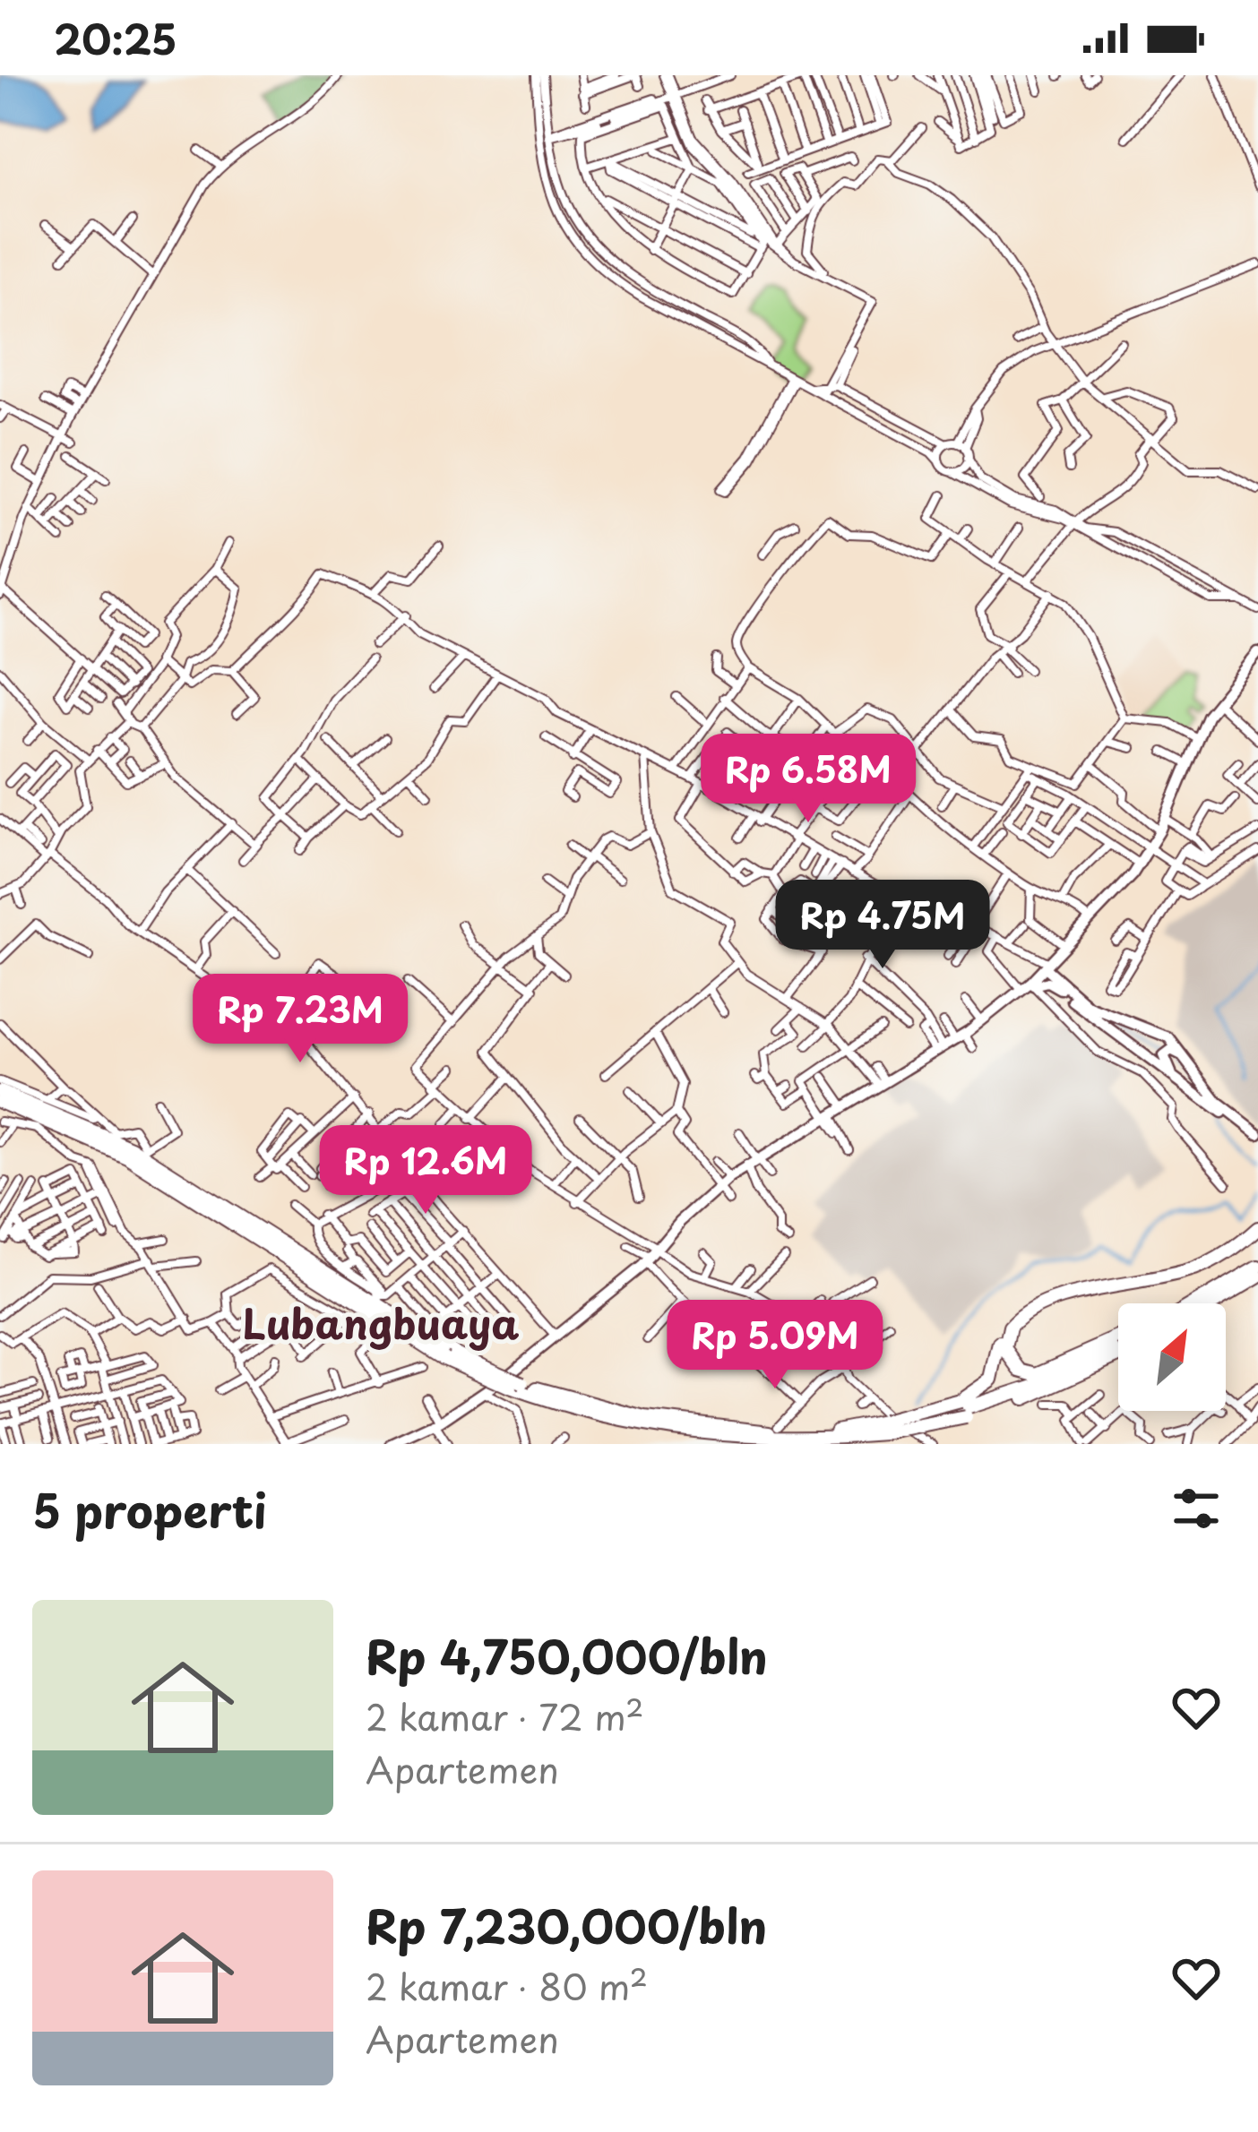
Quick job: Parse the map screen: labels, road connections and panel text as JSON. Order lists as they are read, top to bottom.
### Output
{
  "districts": ["Lubangbuaya"],
  "north": "top right",
  "page": {
    "status": "20:25",
    "price": [
      "Rp 6.58M",
      "Rp 4.75M",
      "Rp 7.23M",
      "Rp 12.6M",
      "Rp 5.09M"
    ],
    "heading": "5 properti",
    "list": [
      {
        "name": "Rp 4,750,000/bln",
        "note": "2 kamar · 72 m² · Apartemen"
      },
      {
        "name": "Rp 7,230,000/bln",
        "note": "2 kamar · 80 m² · Apartemen"
      }
    ]
  }
}
